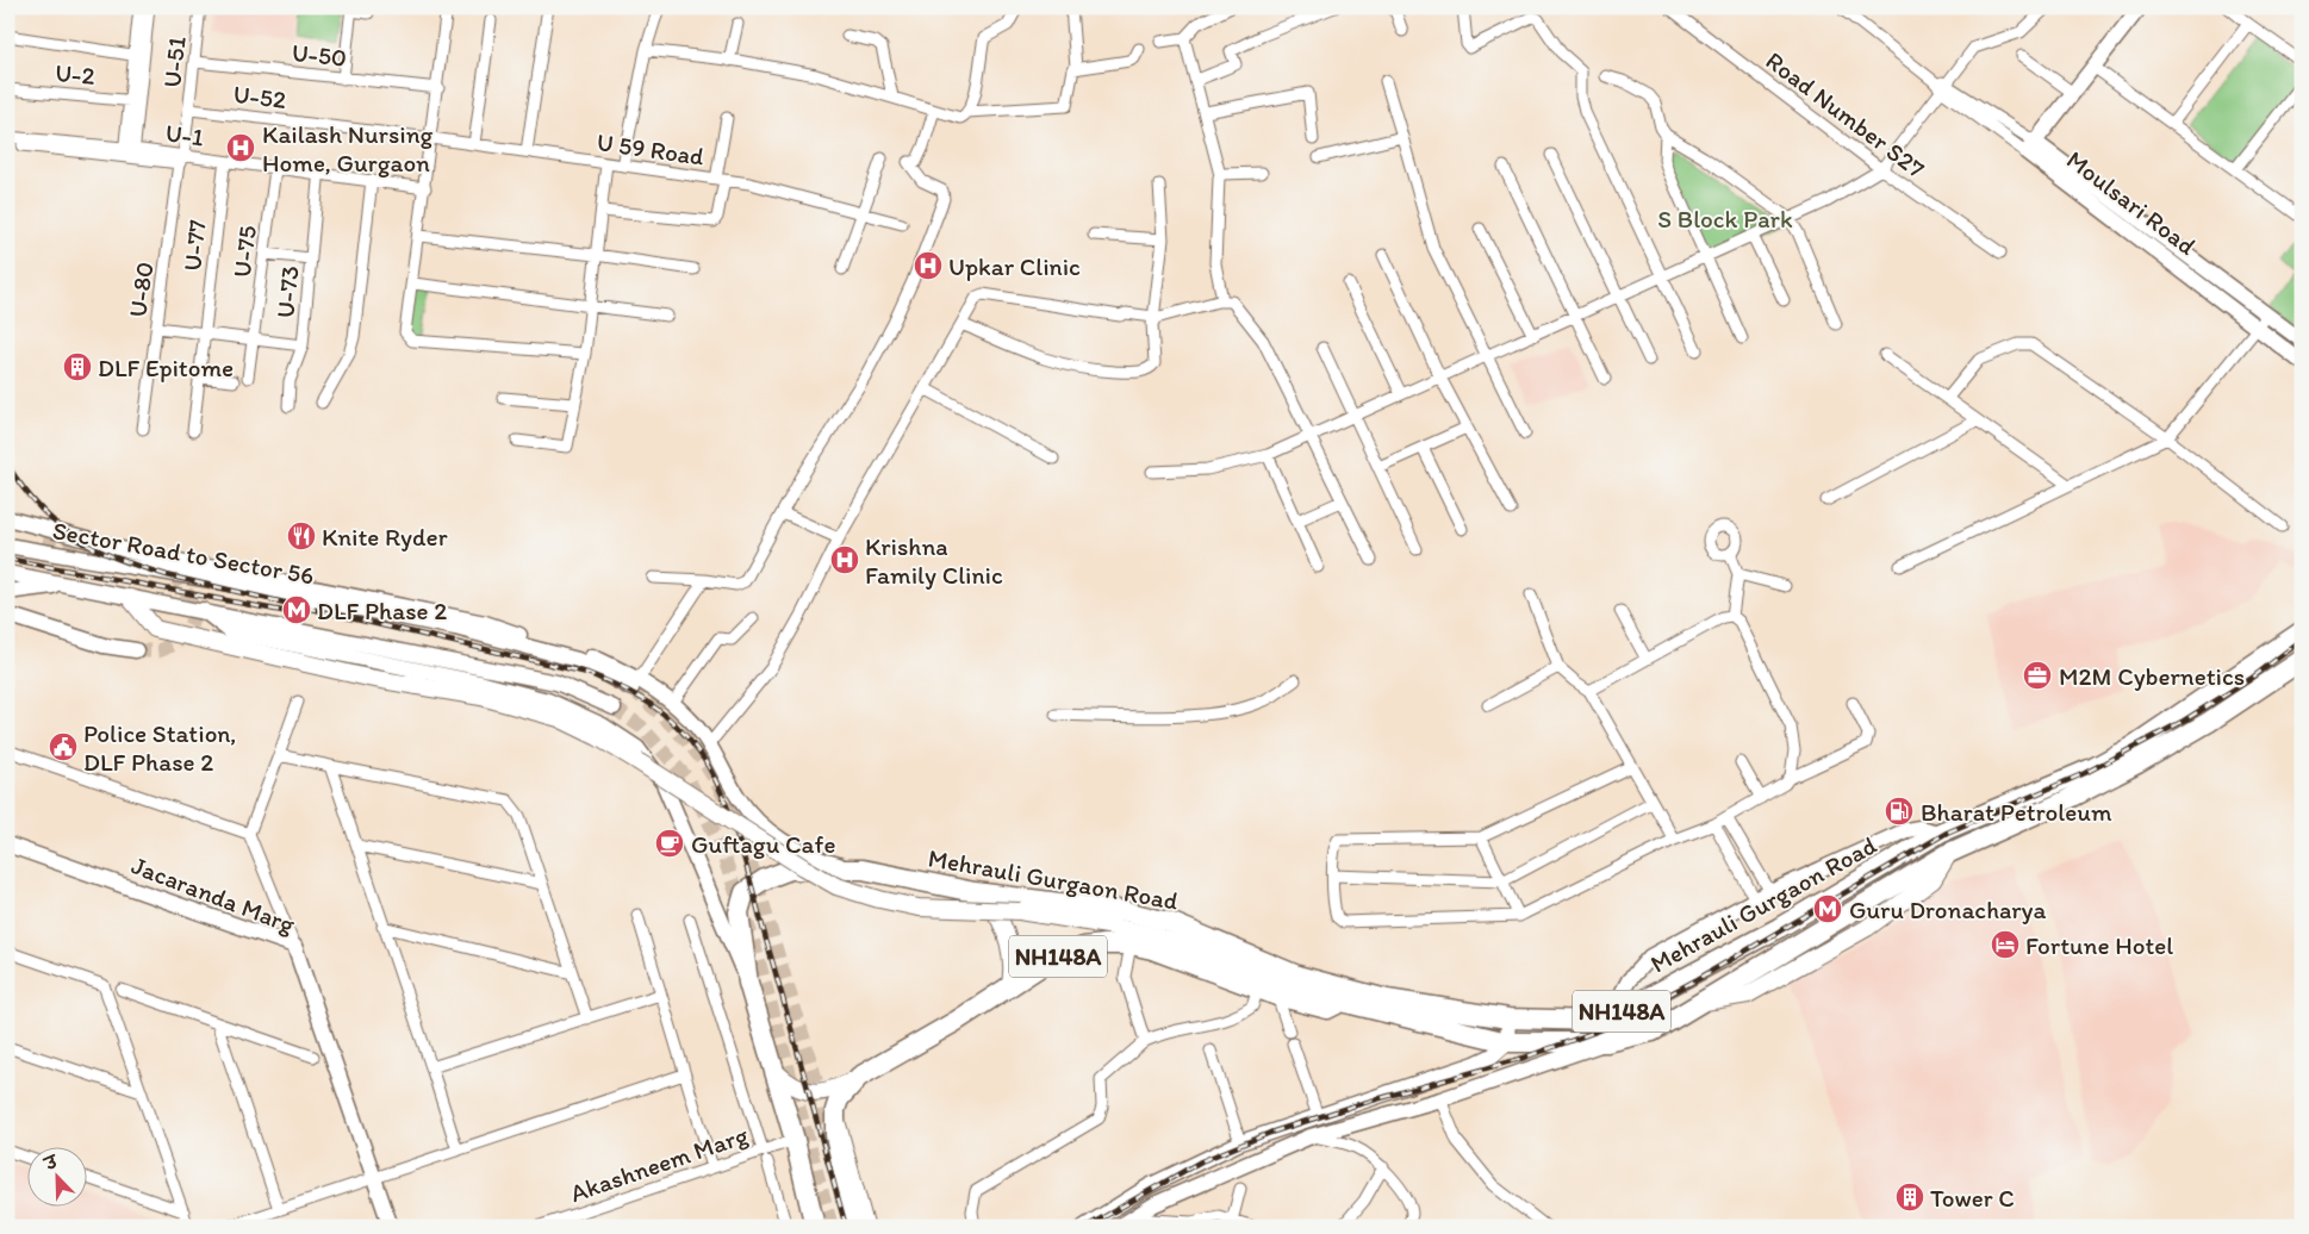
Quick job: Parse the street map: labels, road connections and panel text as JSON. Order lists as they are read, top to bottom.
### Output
{
  "streets": {
    "highway": ["Mehrauli Gurgaon Road", "NH148A"],
    "street": [
      "U-50",
      "U-51",
      "U-2",
      "U-52",
      "Road Number S27",
      "U-1",
      "U 59 Road",
      "Moulsari Road",
      "U-77",
      "U-75",
      "U-80",
      "U-73",
      "Sector Road to Sector 56",
      "Jacaranda Marg",
      "Akashneem Marg"
    ]
  },
  "crossings": [
    ["U-50", "U-51"],
    ["U-51", "U-52"],
    ["U-51", "U-1"],
    ["U-51", "U-80"],
    ["U-52", "U 59 Road"],
    ["U-1", "U-77"],
    ["U-1", "U-75"],
    ["U-1", "U-80"],
    ["U-1", "U-73"],
    ["Mehrauli Gurgaon Road", "Akashneem Marg"]
  ],
  "parks": ["S Block Park"],
  "places": {
    "hospital": ["Kailash Nursing Home, Gurgaon", "Upkar Clinic", "Krishna Family Clinic"],
    "building": ["DLF Epitome", "Tower C"],
    "restaurant": ["Knite Ryder"],
    "metro station": ["DLF Phase 2", "Guru Dronacharya"],
    "office": ["M2M Cybernetics"],
    "public building": ["Police Station, DLF Phase 2"],
    "fuel station": ["Bharat Petroleum"],
    "cafe": ["Guftagu Cafe"],
    "hotel": ["Fortune Hotel"]
  },
  "north": "top left"
}
